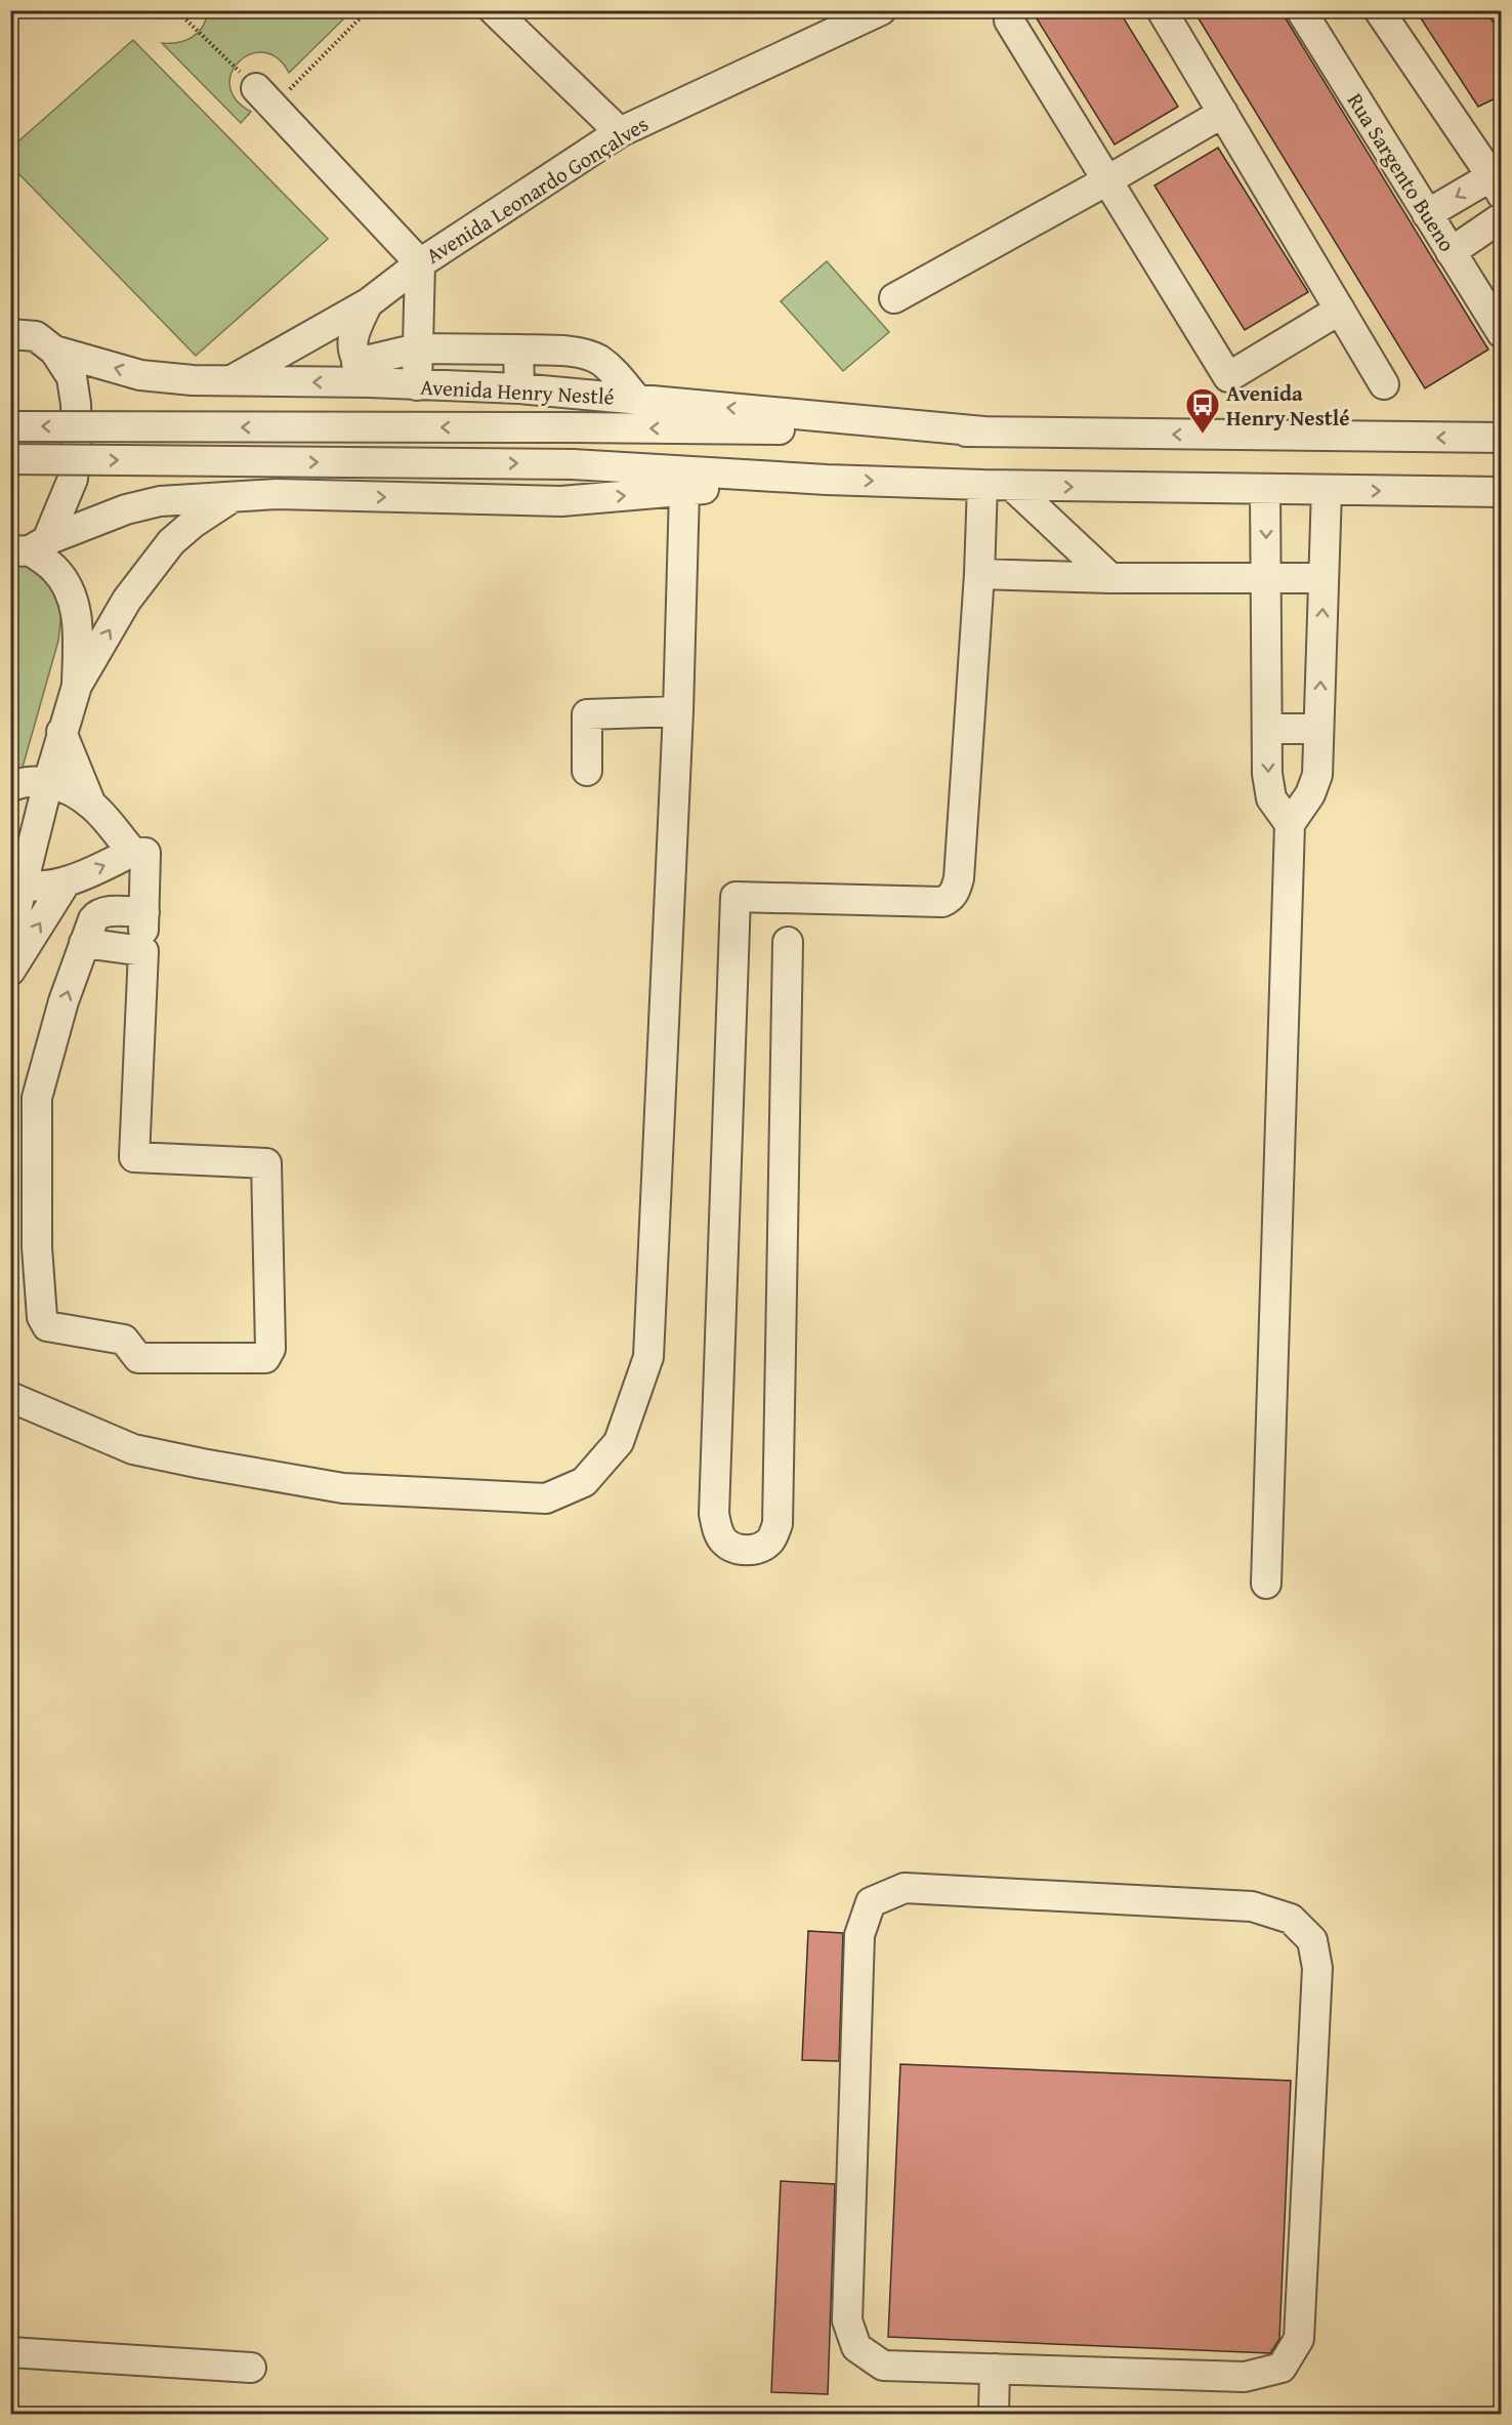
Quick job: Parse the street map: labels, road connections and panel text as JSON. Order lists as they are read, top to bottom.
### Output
{
  "streets": {
    "street": ["Rua Sargento Bueno", "Avenida Leonardo Gonçalves", "Avenida Henry Nestlé"]
  },
  "crossings": [
    ["Avenida Leonardo Gonçalves", "Avenida Henry Nestlé"]
  ],
  "places": {
    "bus stop": ["Avenida Henry Nestlé"]
  }
}
